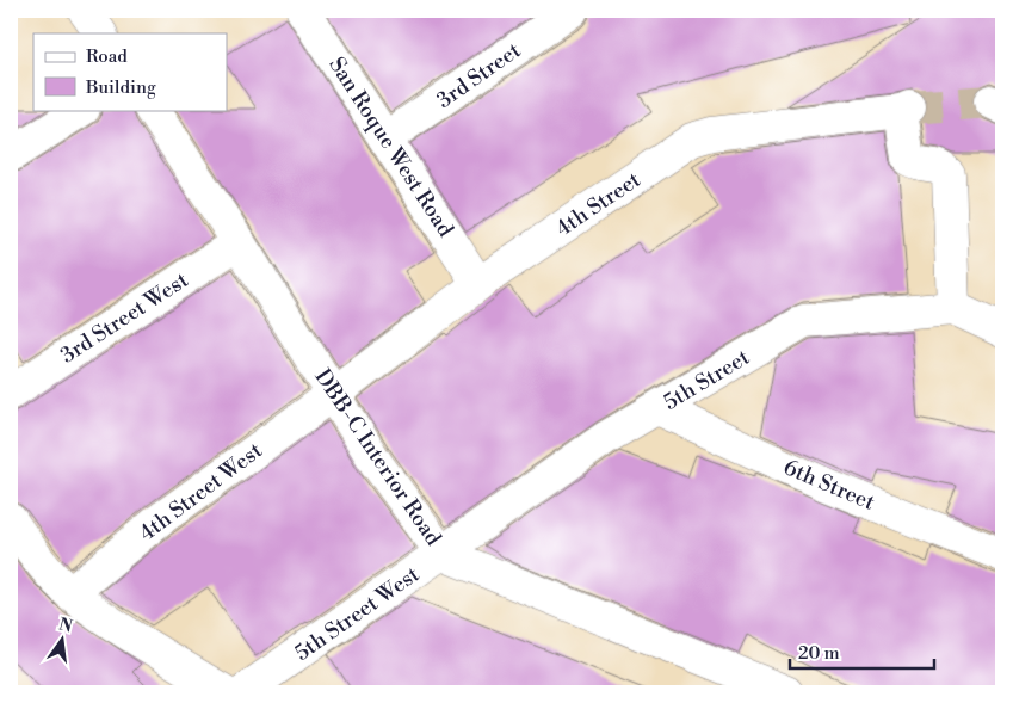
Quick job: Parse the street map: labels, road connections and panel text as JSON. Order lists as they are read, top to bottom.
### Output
{
  "streets": {
    "street": [
      "3rd Street",
      "San Roque West Road",
      "4th Street",
      "3rd Street West",
      "5th Street",
      "DBB-C Interior Road",
      "6th Street",
      "4th Street West",
      "5th Street West"
    ]
  },
  "crossings": [
    ["3rd Street", "San Roque West Road"],
    ["San Roque West Road", "4th Street"],
    ["4th Street", "5th Street"],
    ["4th Street", "DBB-C Interior Road"],
    ["4th Street", "4th Street West"],
    ["3rd Street West", "DBB-C Interior Road"],
    ["5th Street", "DBB-C Interior Road"],
    ["5th Street", "6th Street"],
    ["5th Street", "5th Street West"],
    ["DBB-C Interior Road", "4th Street West"],
    ["DBB-C Interior Road", "5th Street West"]
  ],
  "legend": ["Road", "Building"],
  "scale_bar": "20 m",
  "north": "top"
}
